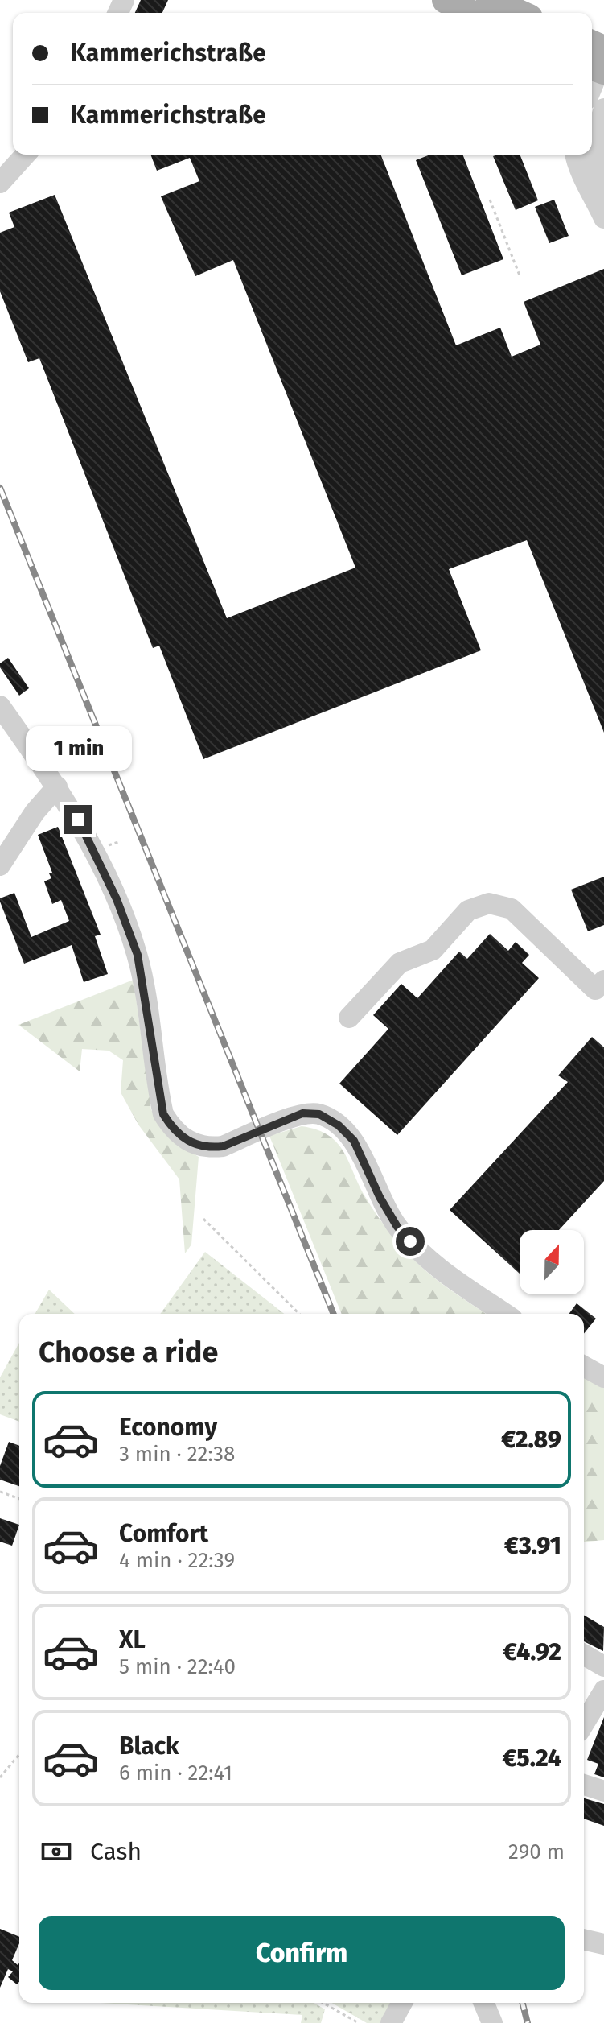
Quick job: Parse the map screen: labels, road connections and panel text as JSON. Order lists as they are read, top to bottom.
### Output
{
  "north": "top",
  "page": {
    "banner": ["Kammerichstraße", "Kammerichstraße"],
    "bubble": "1 min",
    "heading": "Choose a ride",
    "list": [
      {
        "name": "Economy",
        "note": "3 min · 22:38",
        "value": "€2.89"
      },
      {
        "name": "Comfort",
        "note": "4 min · 22:39",
        "value": "€3.91"
      },
      {
        "name": "XL",
        "note": "5 min · 22:40",
        "value": "€4.92"
      },
      {
        "name": "Black",
        "note": "6 min · 22:41",
        "value": "€5.24"
      }
    ],
    "pay": ["Cash", "290 m"],
    "buttons": "Confirm"
  }
}
